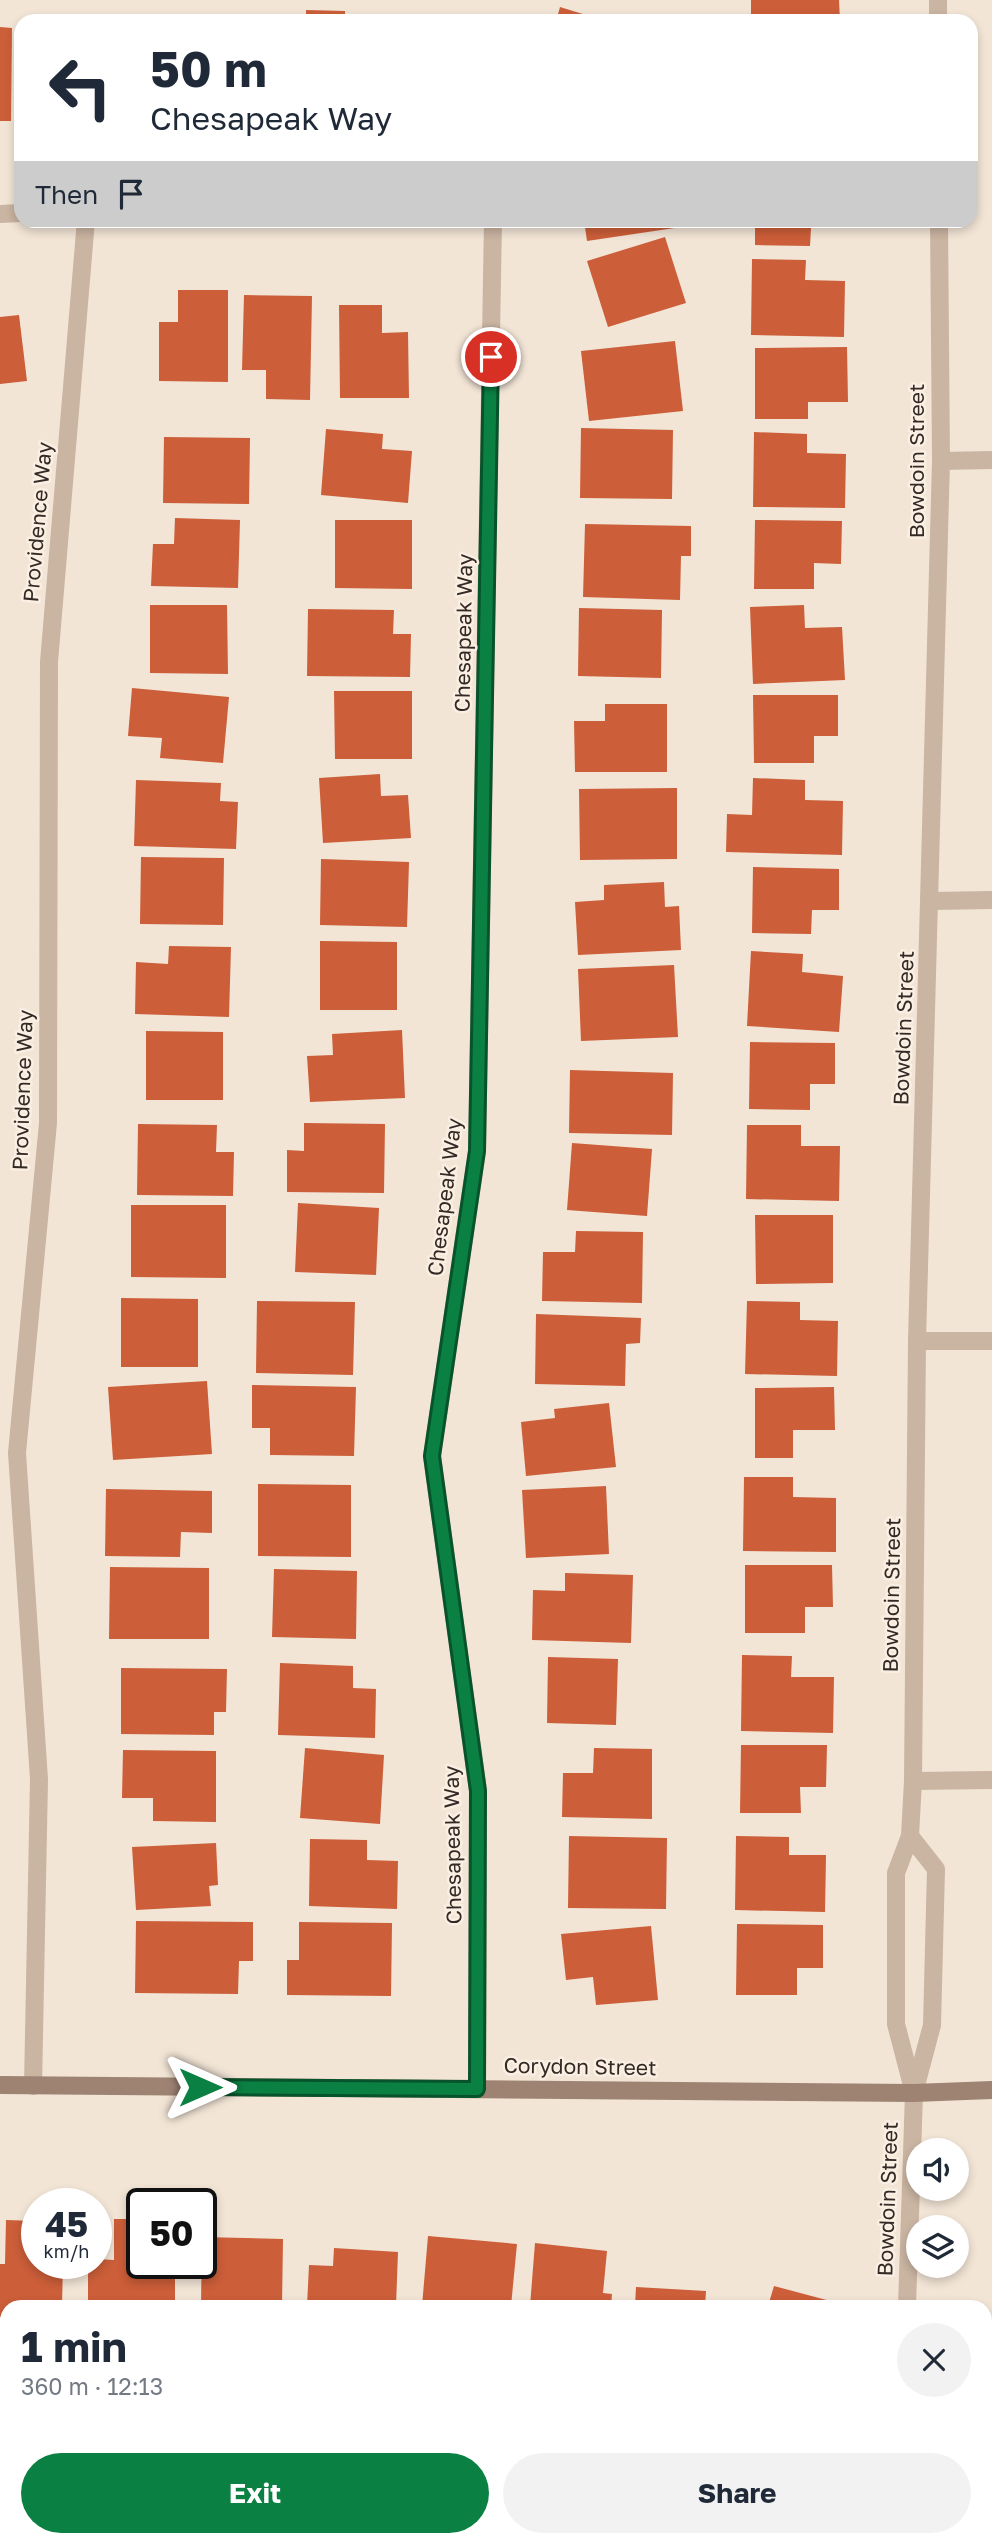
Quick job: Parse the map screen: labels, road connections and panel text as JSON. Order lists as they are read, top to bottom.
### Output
{
  "streets": {
    "main road": ["Corydon Street"],
    "street": ["Bowdoin Street", "Providence Way", "Chesapeak Way"]
  },
  "crossings": [
    ["Bowdoin Street", "Corydon Street"],
    ["Providence Way", "Corydon Street"],
    ["Chesapeak Way", "Corydon Street"]
  ],
  "page": {
    "turn": ["50 m", "Chesapeak Way"],
    "then": "Then",
    "speed": "45 km/h",
    "limit": "50",
    "heading": ["1 min", "360 m · 12:13"],
    "buttons": ["Exit", "Share"]
  }
}
